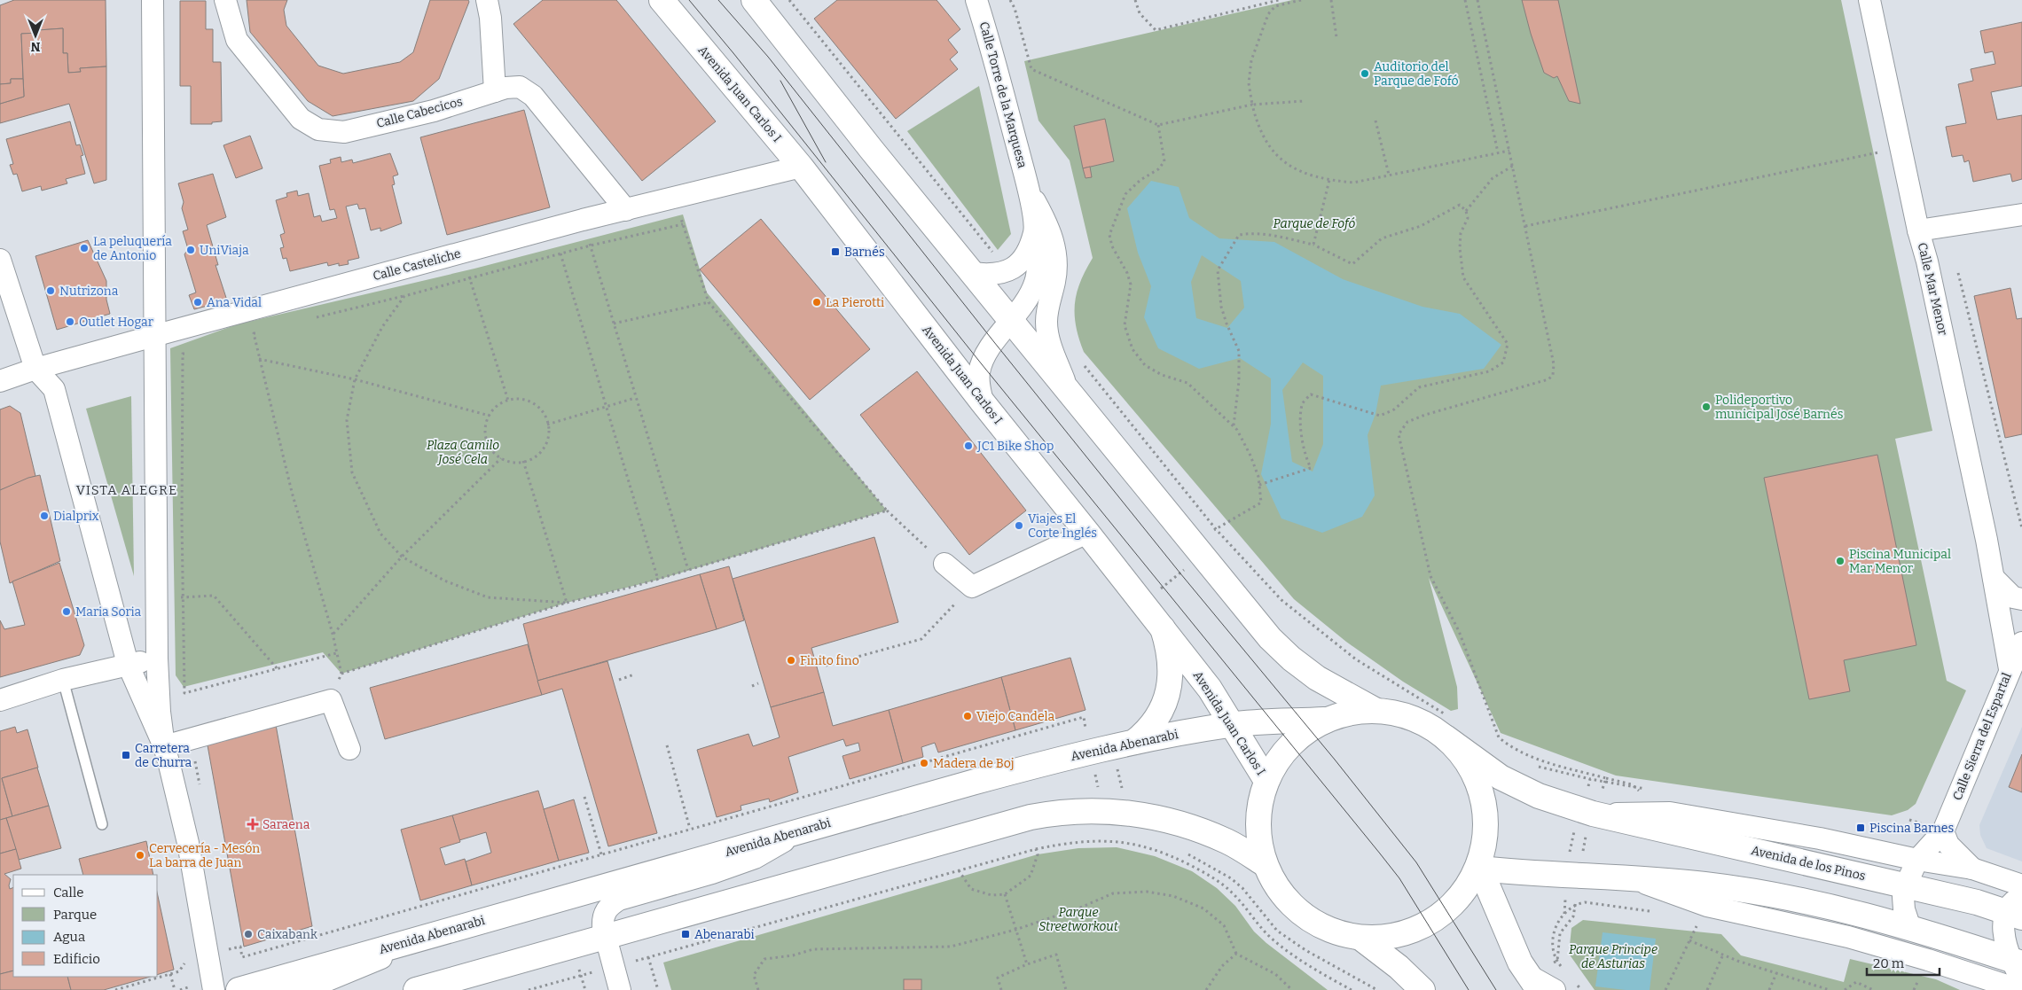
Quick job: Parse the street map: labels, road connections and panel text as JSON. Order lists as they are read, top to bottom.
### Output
{
  "streets": {
    "main road": ["Avenida Juan Carlos I", "Avenida Abenarabi", "Avenida de los Pinos"],
    "street": [
      "Calle Torre de la Marquesa",
      "Calle Cabecicos",
      "Calle Casteliche",
      "Calle Mar Menor",
      "Calle Sierra del Espartal"
    ]
  },
  "crossings": [
    ["Avenida Juan Carlos I", "Calle Torre de la Marquesa"],
    ["Avenida Juan Carlos I", "Calle Casteliche"],
    ["Avenida Juan Carlos I", "Avenida Abenarabi"],
    ["Calle Cabecicos", "Calle Casteliche"],
    ["Calle Mar Menor", "Calle Sierra del Espartal"],
    ["Calle Sierra del Espartal", "Avenida de los Pinos"]
  ],
  "districts": ["VISTA ALEGRE"],
  "parks": [
    "Parque de Fofó",
    "Plaza Camilo José Cela",
    "Parque Streetworkout",
    "Parque Principe de Asturias"
  ],
  "places": {
    "other": [
      "Auditorio del Parque de Fofó",
      "La peluquería de Antonio",
      "UniViaja",
      "Nutrizona",
      "Ana Vidal",
      "La Pierotti",
      "Outlet Hogar",
      "Polideportivo municipal José Barnés",
      "JC1 Bike Shop",
      "Dialprix",
      "Viajes El Corte Inglés",
      "Piscina Municipal Mar Menor",
      "Maria Soria",
      "Finito fino",
      "Viejo Candela",
      "Madera de Boj",
      "Cervecería - Mesón La barra de Juan",
      "Caixabank"
    ],
    "transit": [
      "Barnés",
      "Carretera de Churra",
      "Piscina Barnes",
      "Abenarabi"
    ],
    "health": ["Saraena"]
  },
  "legend": [
    "Calle",
    "Parque",
    "Agua",
    "Edificio"
  ],
  "scale_bar": "20 m",
  "north": "bottom"
}
